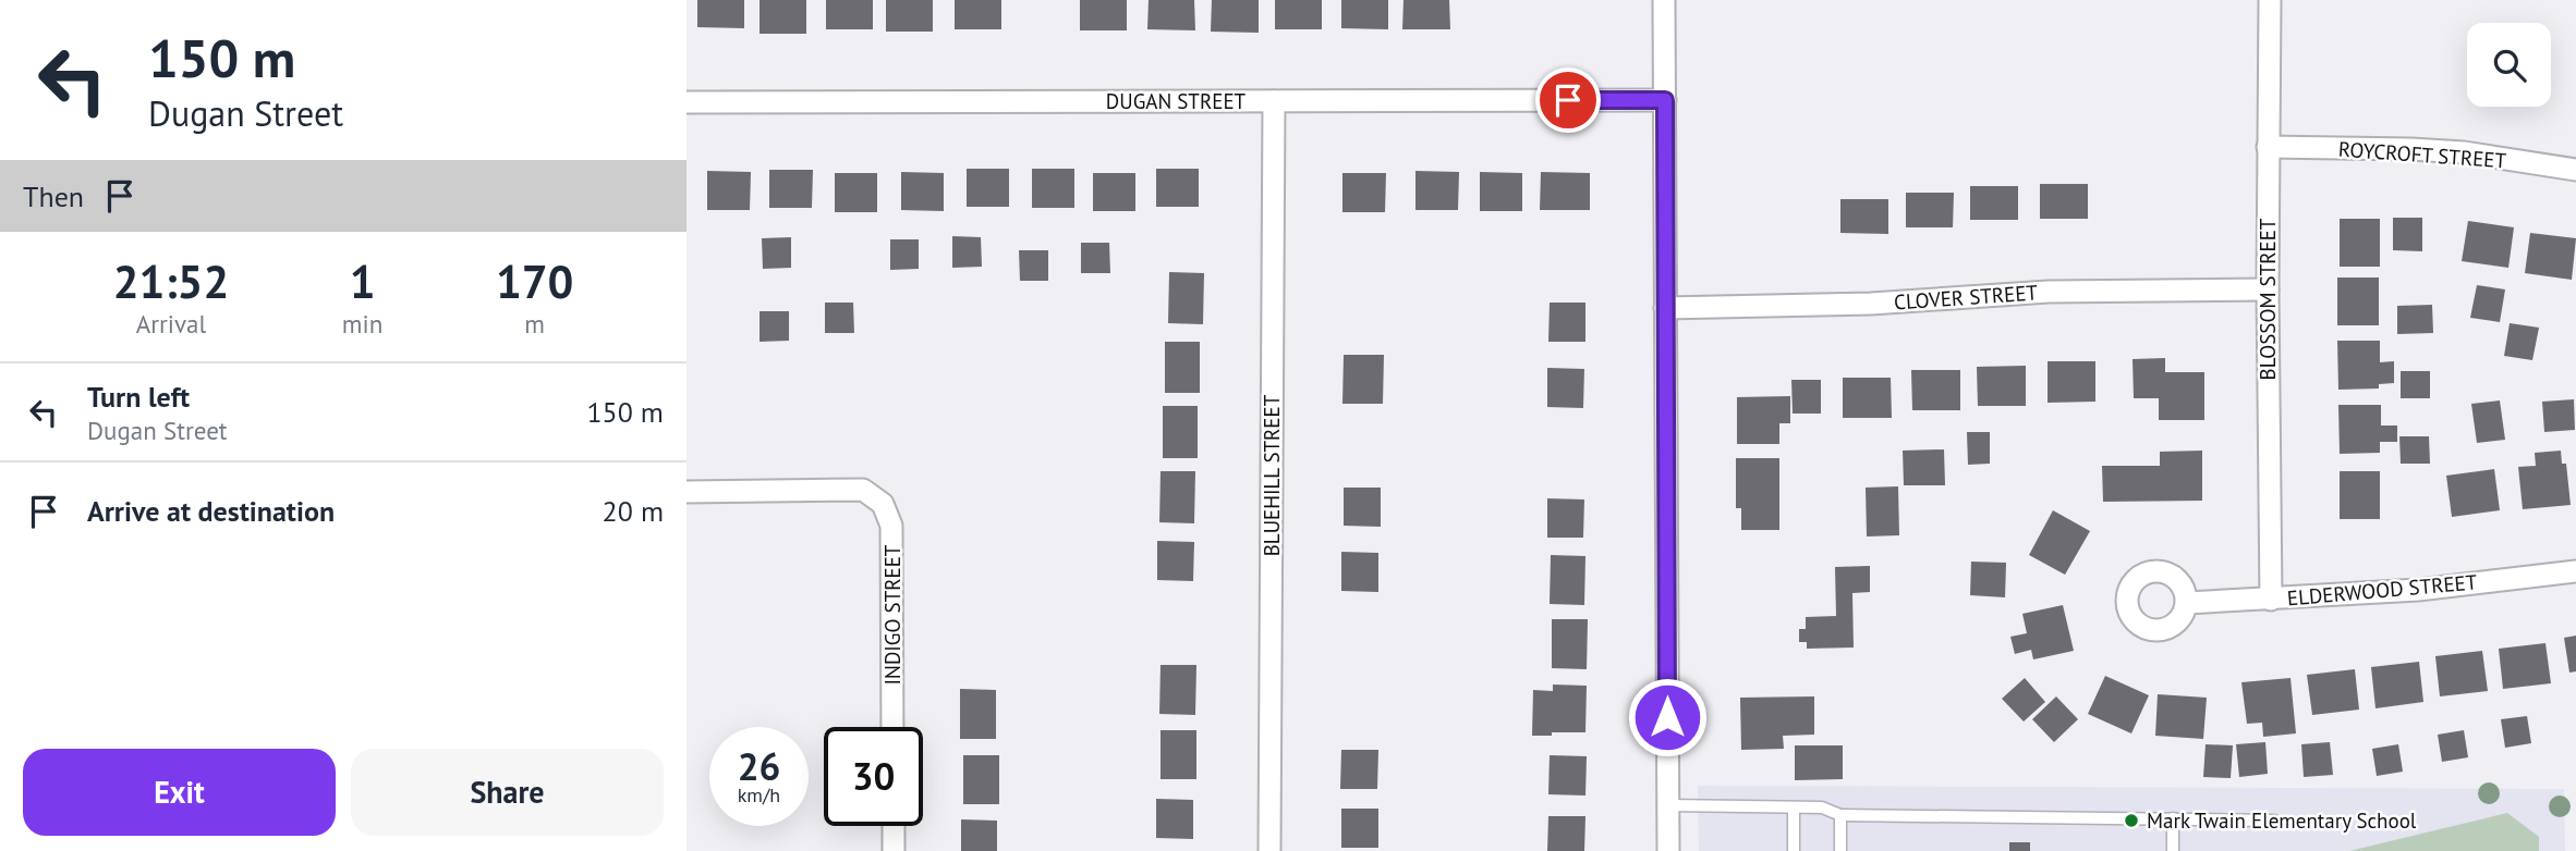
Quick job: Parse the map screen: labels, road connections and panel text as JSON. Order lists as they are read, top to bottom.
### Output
{
  "streets": {
    "street": [
      "DUGAN STREET",
      "ROYCROFT STREET",
      "CLOVER STREET",
      "BLOSSOM STREET",
      "BLUEHILL STREET",
      "ELDERWOOD STREET",
      "INDIGO STREET"
    ]
  },
  "crossings": [
    ["DUGAN STREET", "BLUEHILL STREET"],
    ["ROYCROFT STREET", "BLOSSOM STREET"],
    ["CLOVER STREET", "BLOSSOM STREET"],
    ["BLOSSOM STREET", "ELDERWOOD STREET"]
  ],
  "places": ["Mark Twain Elementary School"],
  "page": {
    "turn": ["150 m", "Dugan Street"],
    "then": "Then",
    "eta": [
      "21:52",
      "Arrival",
      "1",
      "min",
      "170",
      "m"
    ],
    "list": [
      {
        "name": "Turn left",
        "note": "Dugan Street",
        "value": "150 m"
      },
      {
        "name": "Arrive at destination",
        "value": "20 m"
      }
    ],
    "speed": "26 km/h",
    "limit": "30",
    "buttons": ["Exit", "Share"]
  }
}
